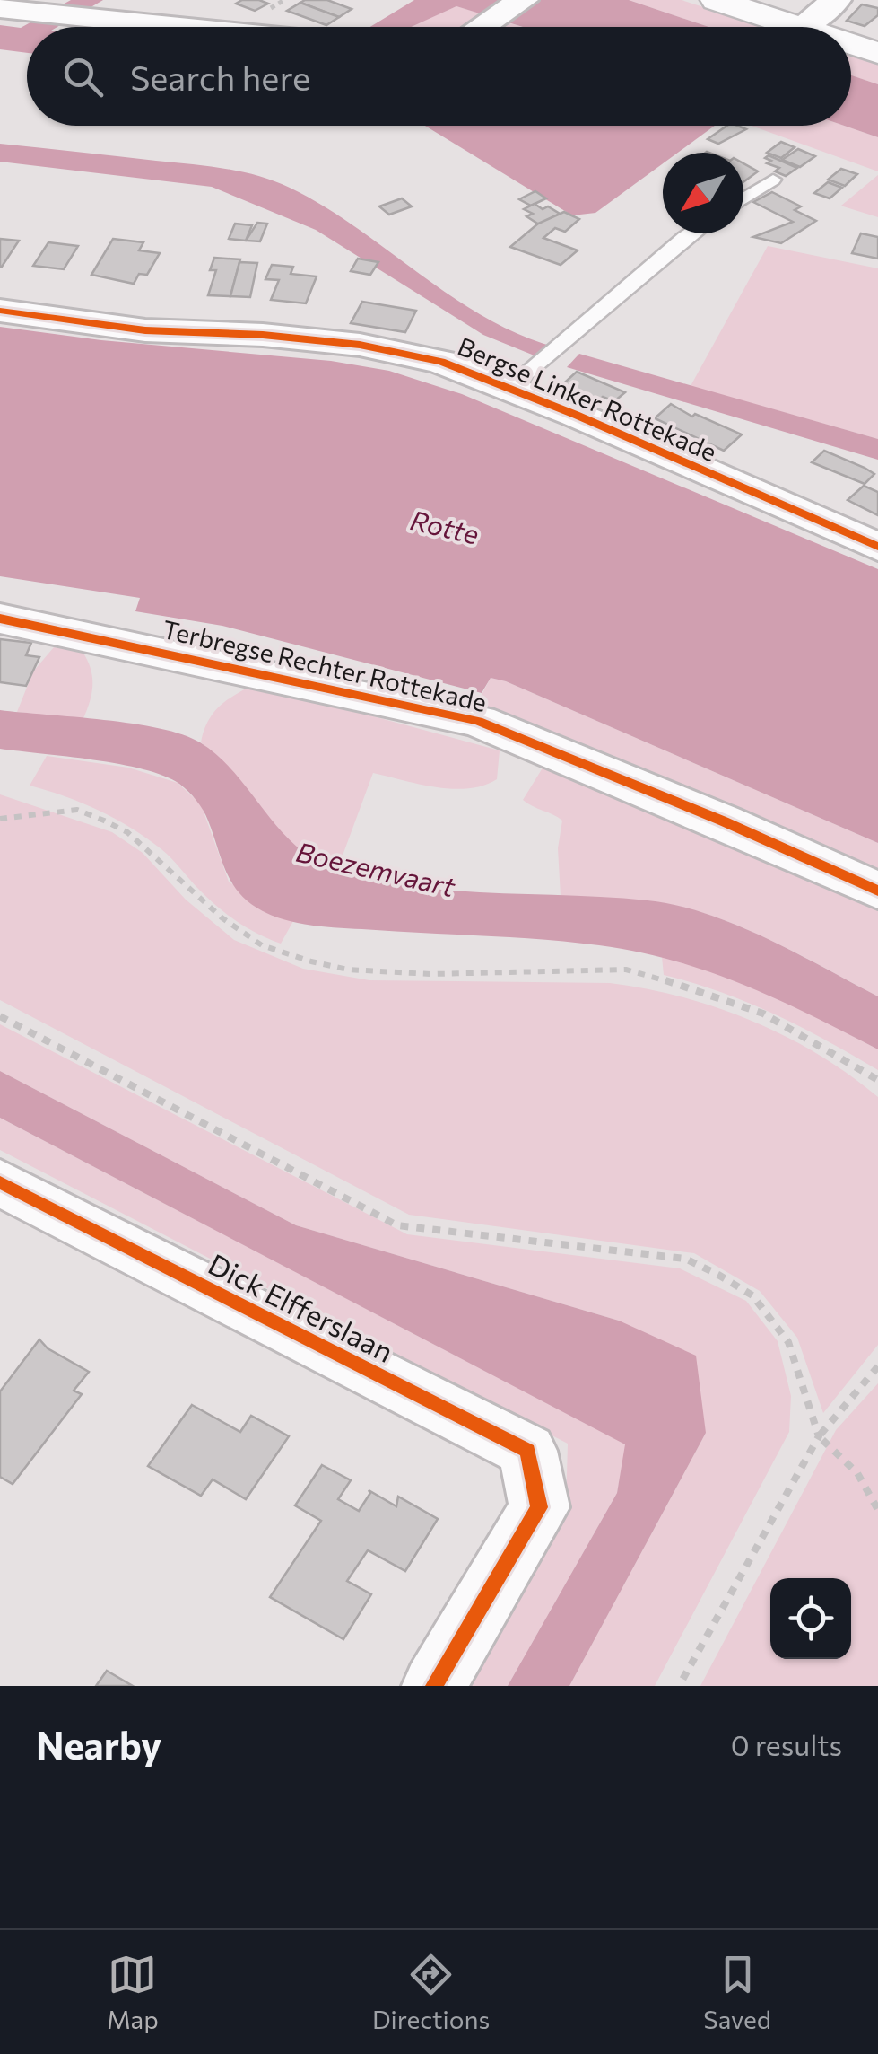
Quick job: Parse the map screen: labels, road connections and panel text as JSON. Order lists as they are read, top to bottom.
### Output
{
  "streets": {
    "street": ["Bergse Linker Rottekade", "Terbregse Rechter Rottekade", "Dick Elfferslaan"]
  },
  "water": ["Rotte", "Boezemvaart"],
  "north": "bottom left",
  "page": {
    "search": "Search here",
    "heading": ["Nearby", "0 results"],
    "nav": ["Map", "Directions", "Saved"]
  }
}
